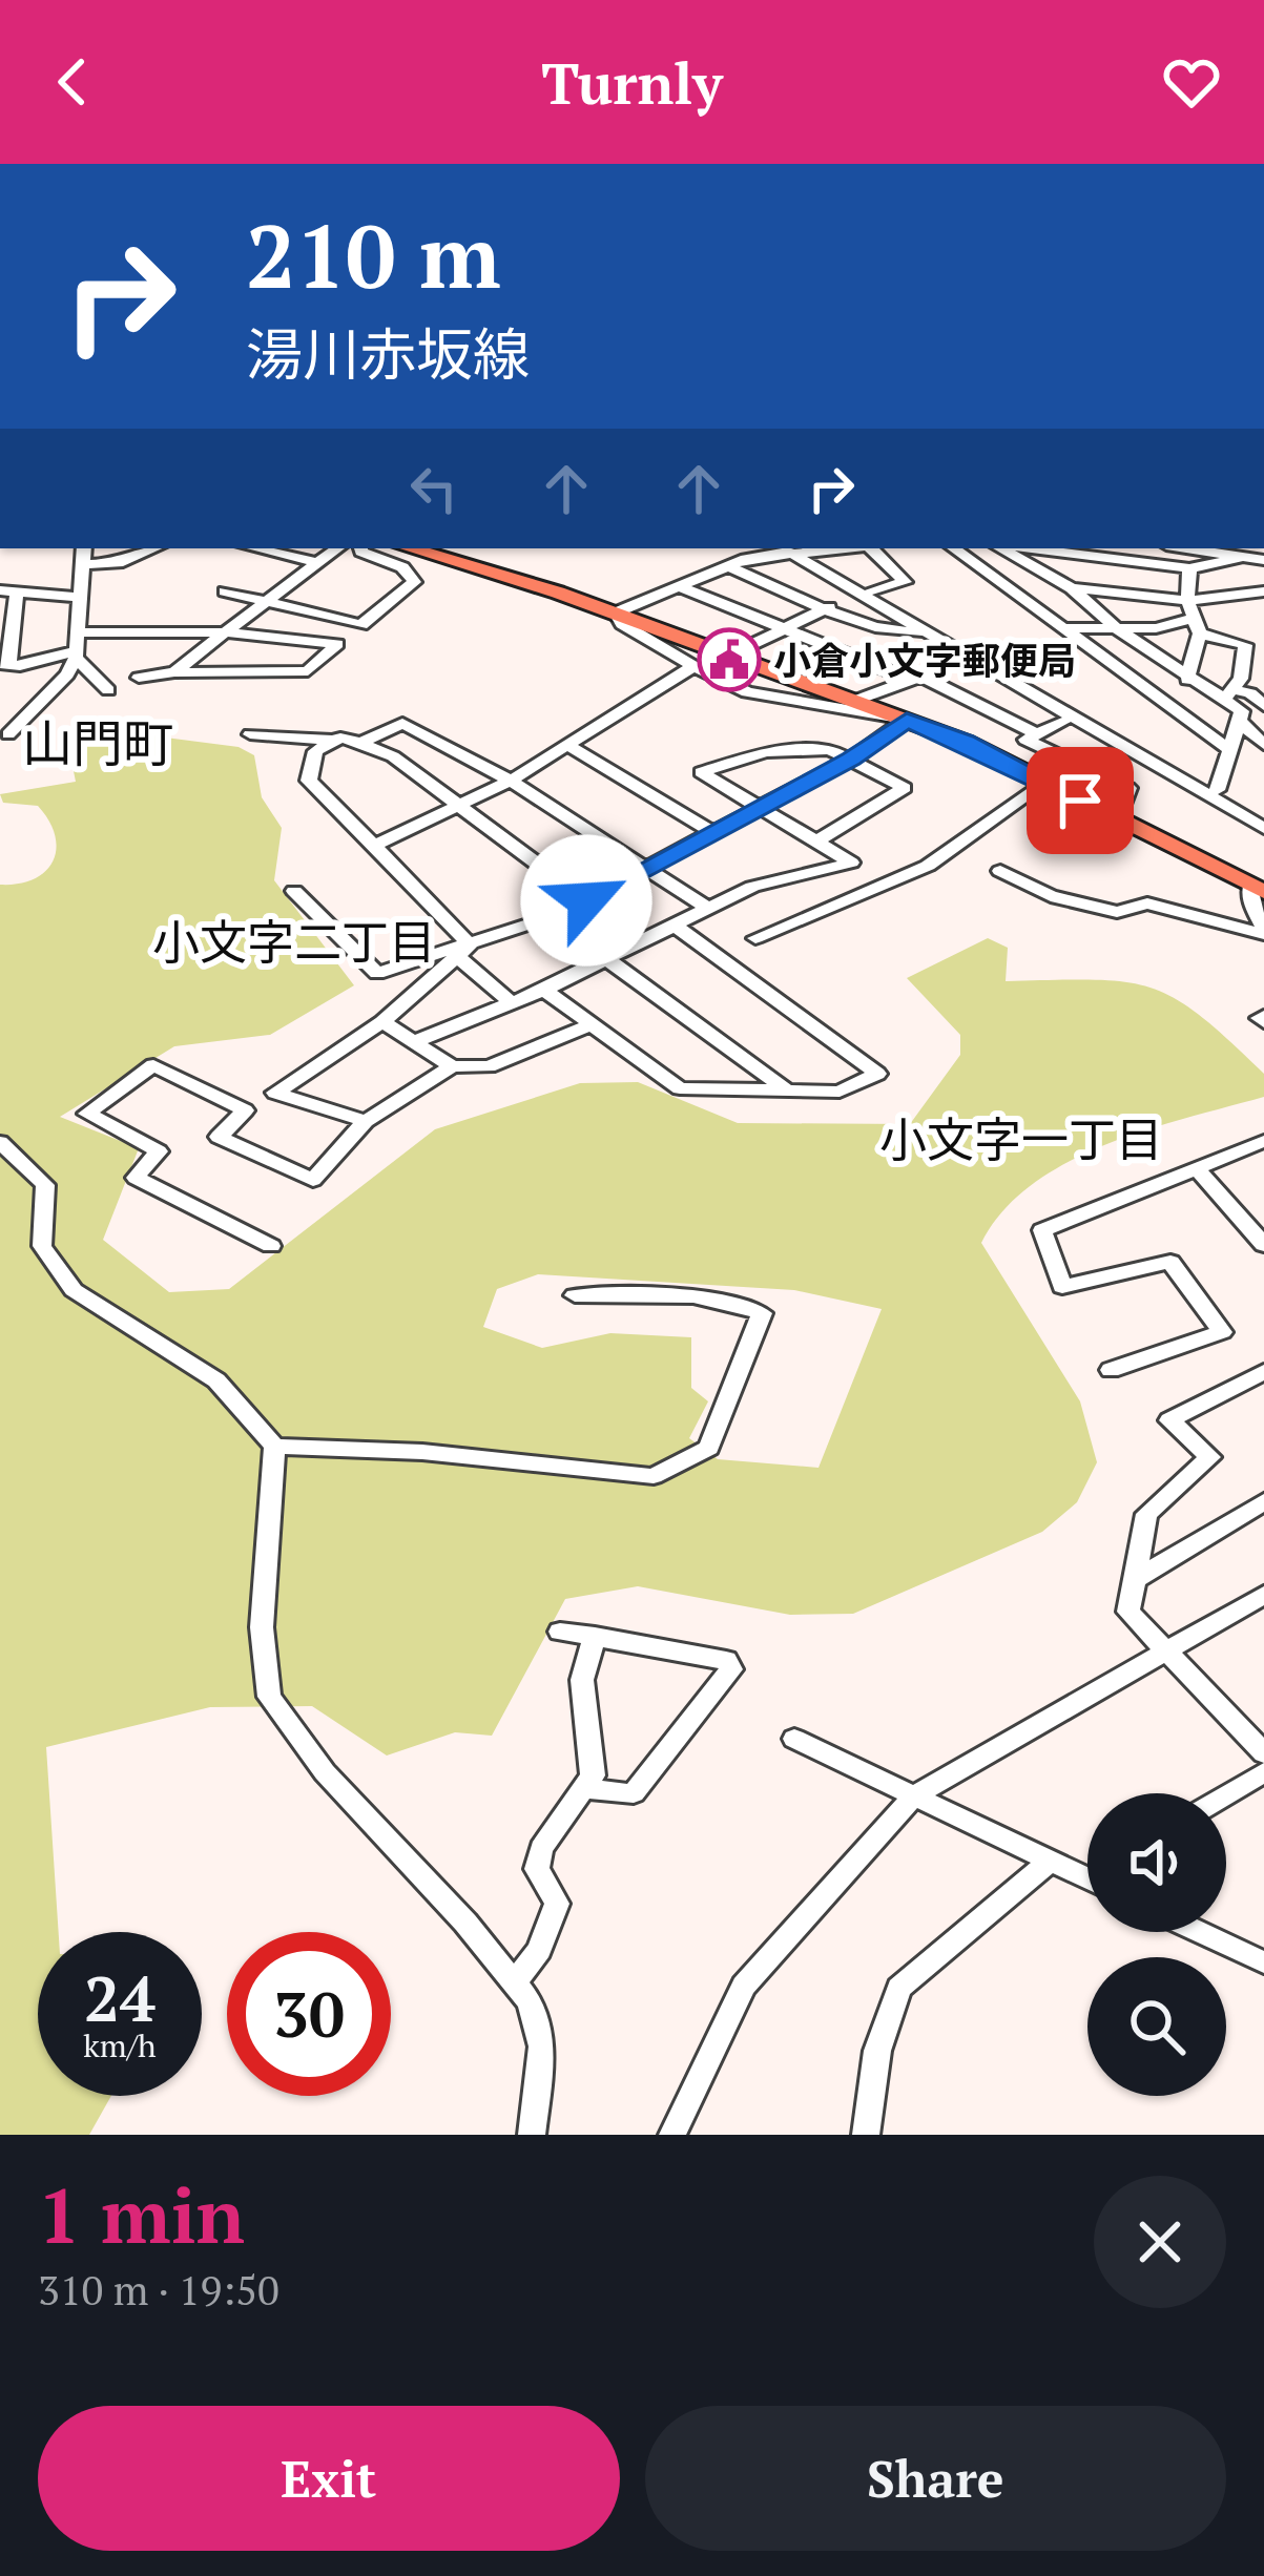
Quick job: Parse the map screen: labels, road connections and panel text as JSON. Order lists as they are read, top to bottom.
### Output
{
  "districts": ["山門町", "小文字二丁目", "小文字一丁目"],
  "places": {
    "public building": ["小倉小文字郵便局"]
  },
  "page": {
    "header": "Turnly",
    "turn": ["210 m", "湯川赤坂線"],
    "speed": "24 km/h",
    "limit": "30",
    "heading": ["1 min", "310 m · 19:50"],
    "buttons": ["Exit", "Share"]
  }
}
